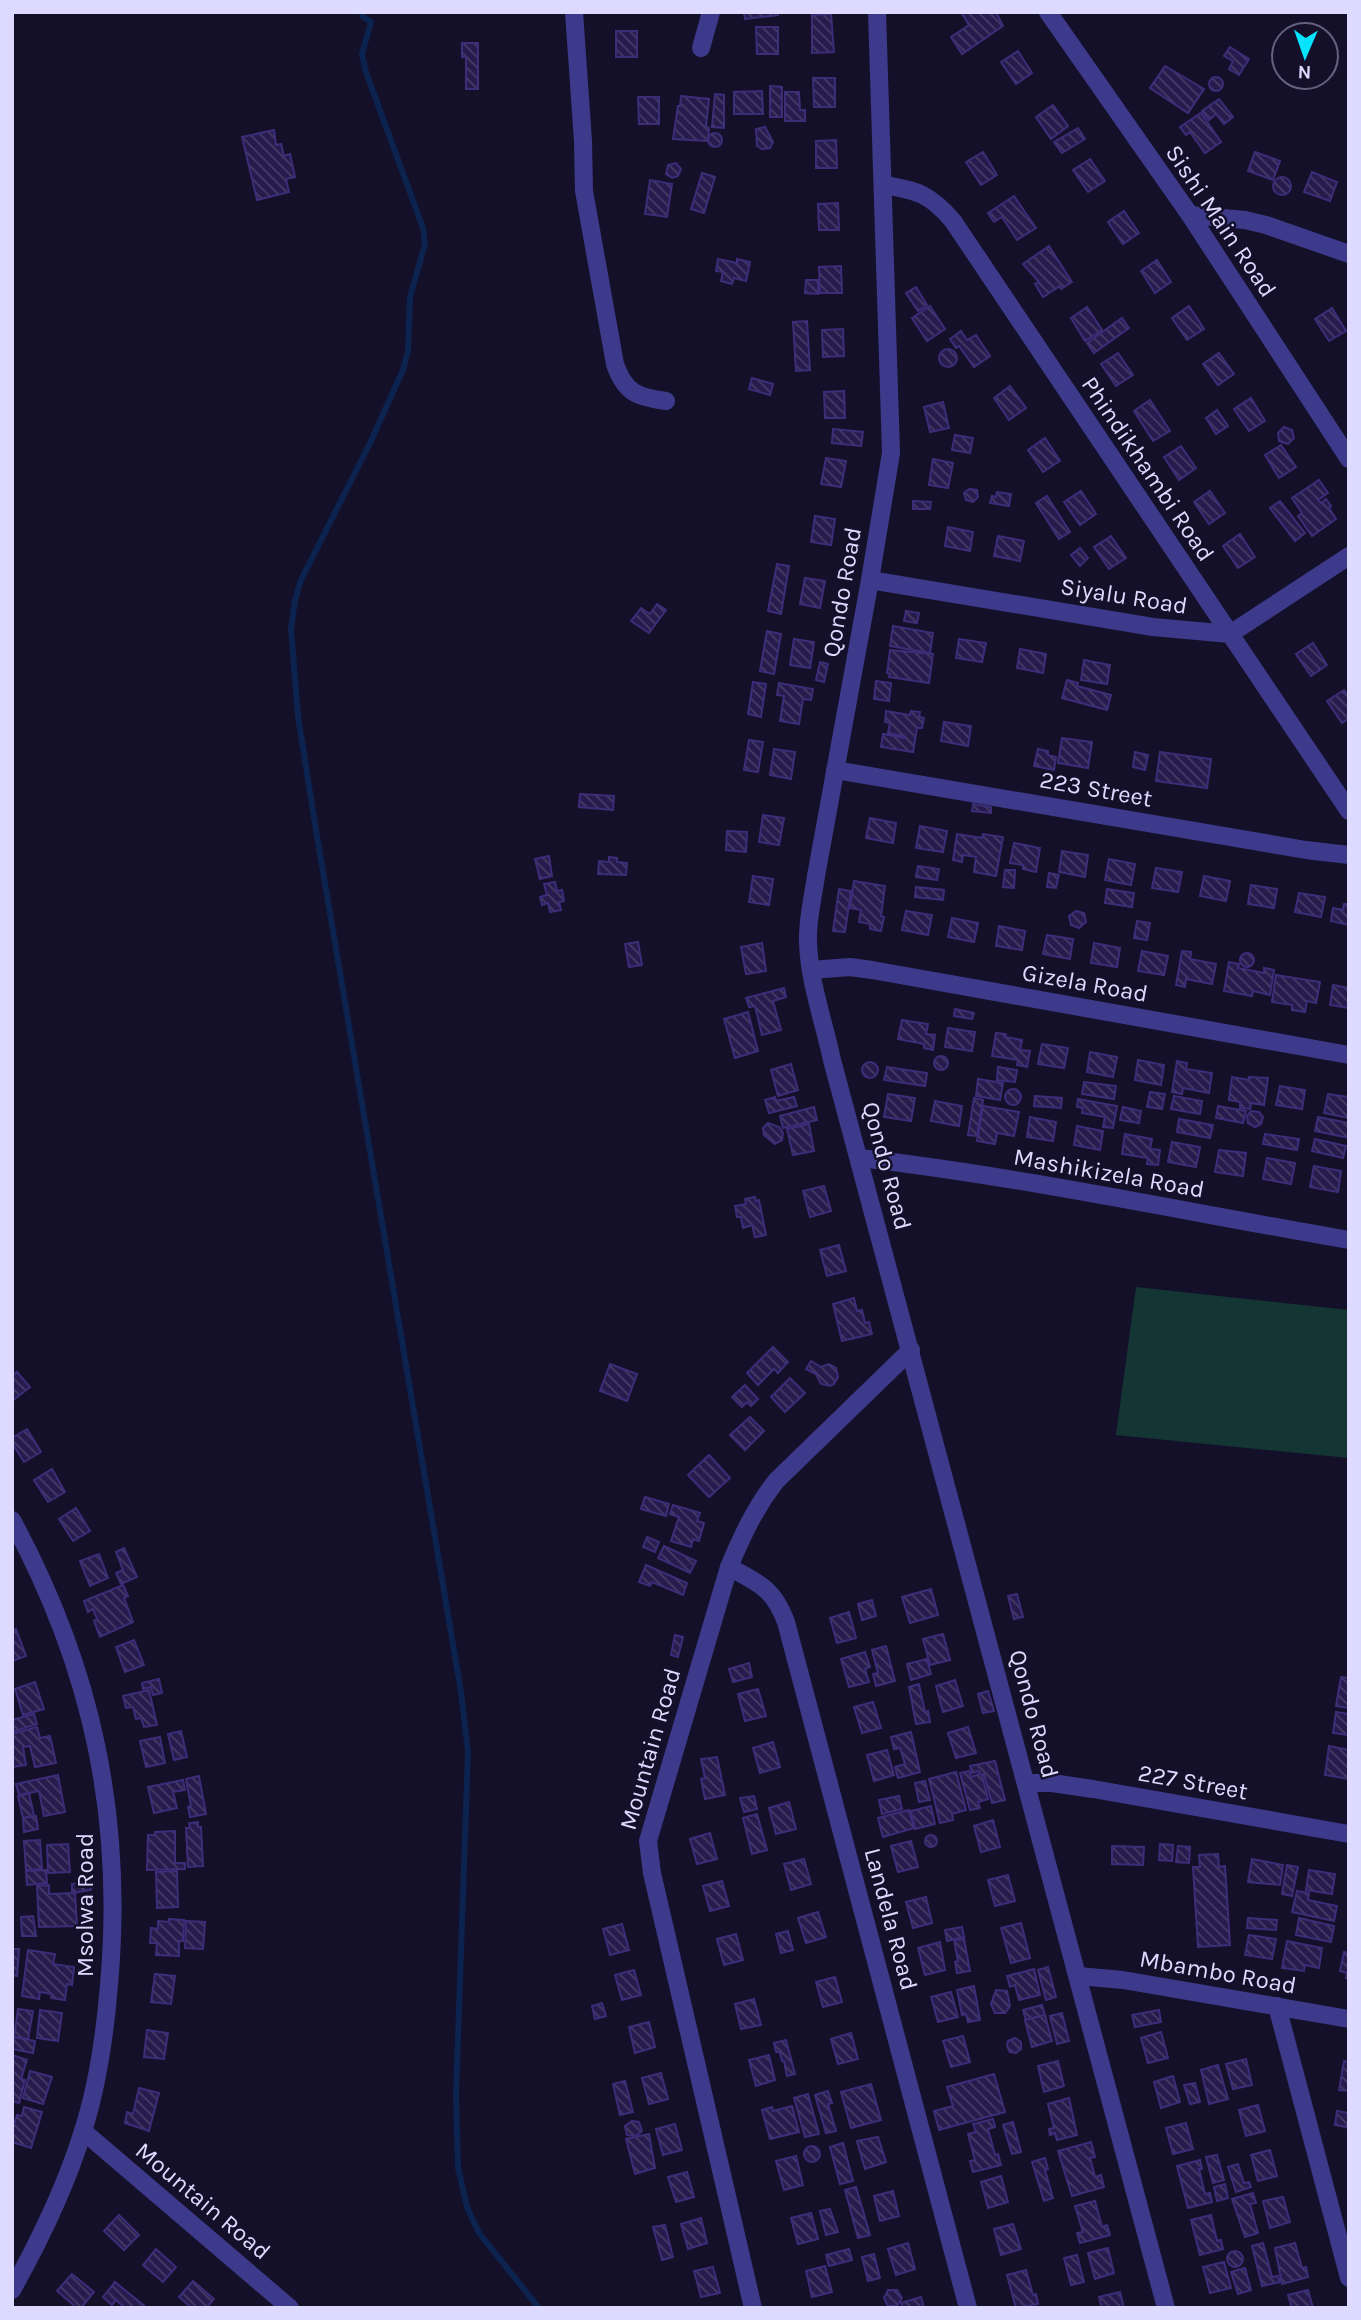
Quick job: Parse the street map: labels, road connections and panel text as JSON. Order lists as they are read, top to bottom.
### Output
{
  "streets": {
    "street": [
      "Sishi Main Road",
      "Phindikhambi Road",
      "Qondo Road",
      "Siyalu Road",
      "223 Street",
      "Gizela Road",
      "Mashikizela Road",
      "Mountain Road",
      "227 Street",
      "Msolwa Road",
      "Landela Road",
      "Mbambo Road"
    ]
  },
  "crossings": [
    ["Phindikhambi Road", "Qondo Road"],
    ["Phindikhambi Road", "Siyalu Road"],
    ["Qondo Road", "Siyalu Road"],
    ["Qondo Road", "223 Street"],
    ["Qondo Road", "Gizela Road"],
    ["Qondo Road", "Mashikizela Road"],
    ["Qondo Road", "Mountain Road"],
    ["Qondo Road", "227 Street"],
    ["Qondo Road", "Mbambo Road"],
    ["Mountain Road", "Msolwa Road"],
    ["Mountain Road", "Landela Road"]
  ],
  "north": "bottom"
}
